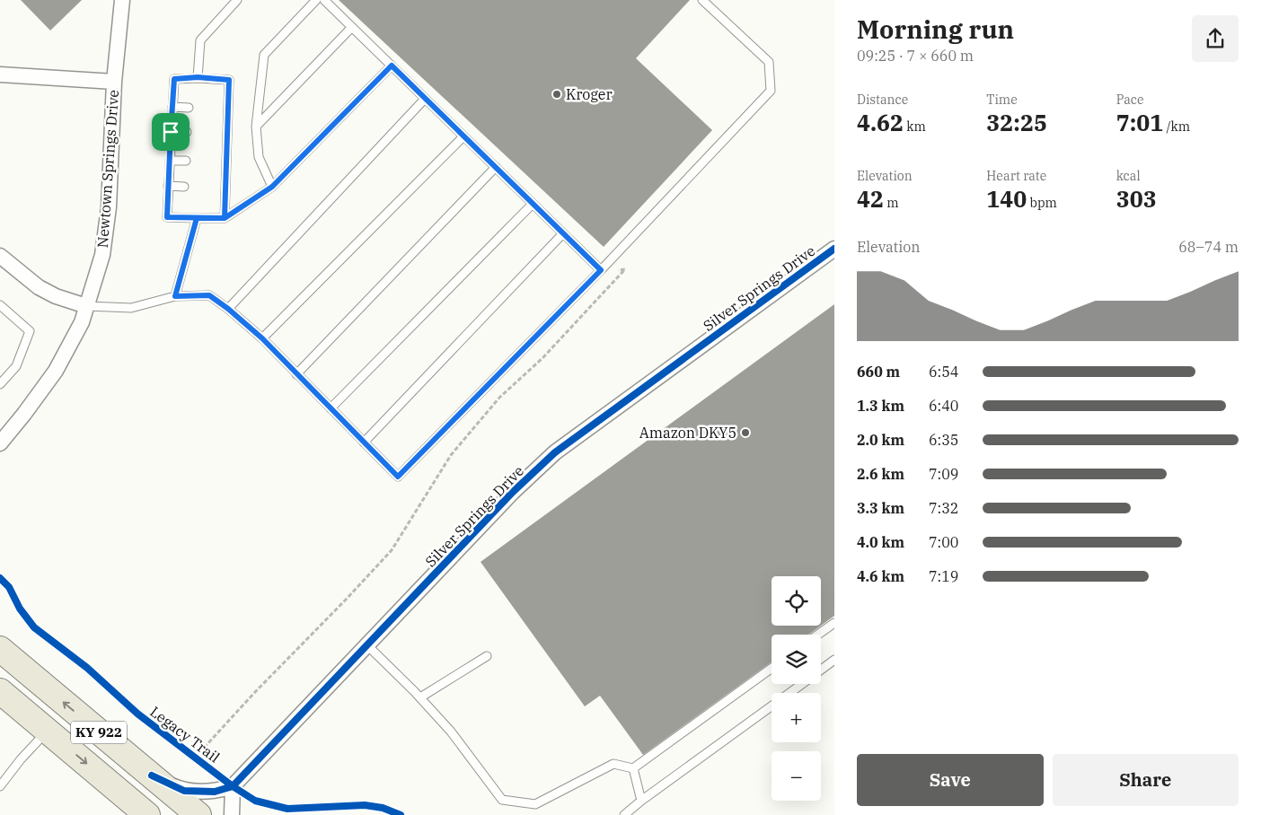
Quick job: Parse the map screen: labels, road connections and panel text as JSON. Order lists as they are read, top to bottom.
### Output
{
  "streets": {
    "highway": ["KY 922"],
    "street": ["Newtown Springs Drive", "Silver Springs Drive"],
    "cycle path": ["Legacy Trail"]
  },
  "places": ["Kroger", "Amazon DKY5"],
  "page": {
    "heading": ["Morning run", "09:25 · 7 × 660 m"],
    "stats": [
      ["Distance", "4.62 km"],
      ["Time", "32:25"],
      ["Pace", "7:01 /km"],
      ["Elevation", "42 m"],
      ["Heart rate", "140 bpm"],
      ["kcal", "303"]
    ],
    "chart": ["Elevation", "68–74 m"],
    "list": [
      {
        "name": "660 m",
        "note": "6:54"
      },
      {
        "name": "1.3 km",
        "note": "6:40"
      },
      {
        "name": "2.0 km",
        "note": "6:35"
      },
      {
        "name": "2.6 km",
        "note": "7:09"
      },
      {
        "name": "3.3 km",
        "note": "7:32"
      },
      {
        "name": "4.0 km",
        "note": "7:00"
      },
      {
        "name": "4.6 km",
        "note": "7:19"
      }
    ],
    "map_buttons": ["+", "−"],
    "buttons": ["Save", "Share"]
  }
}
